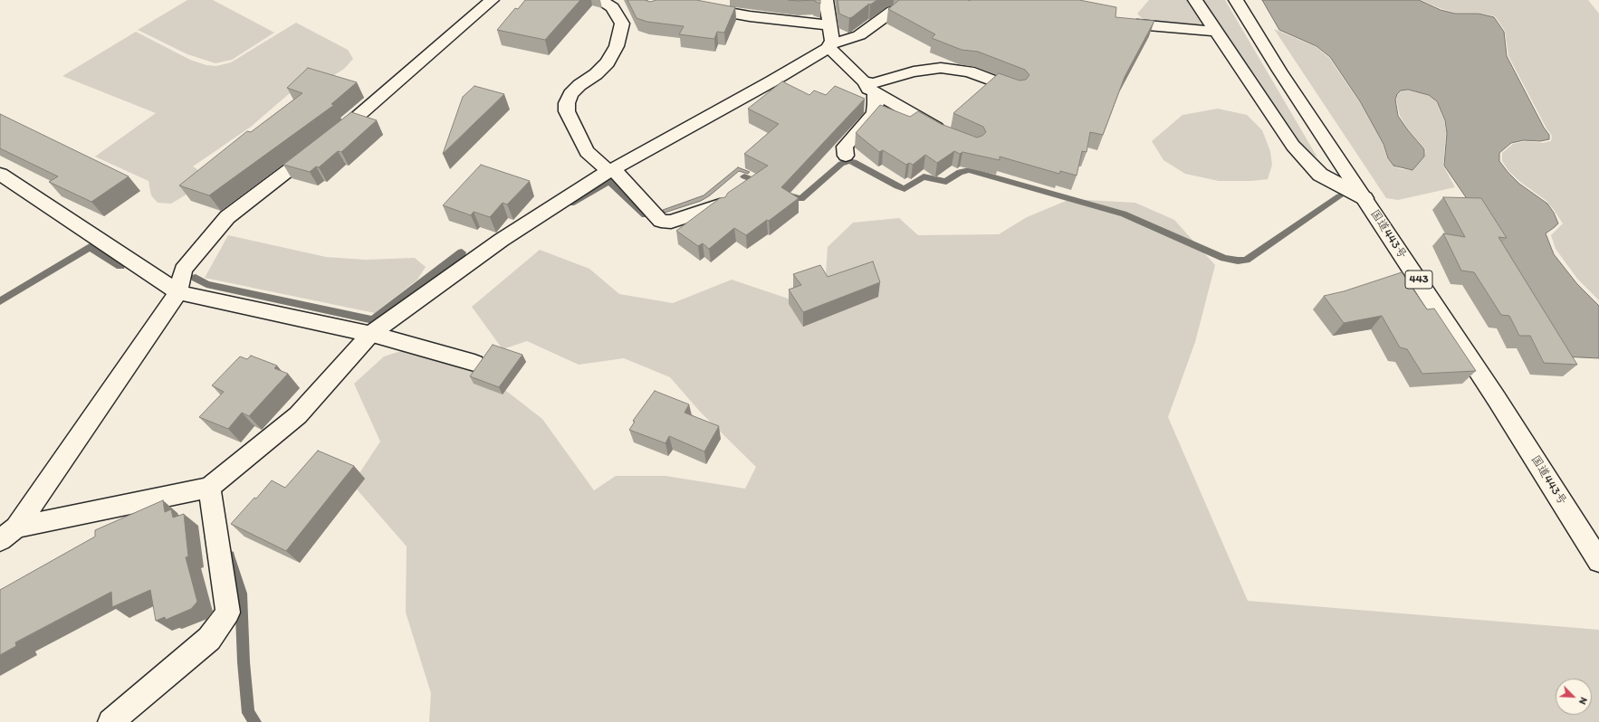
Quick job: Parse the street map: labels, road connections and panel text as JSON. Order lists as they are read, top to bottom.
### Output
{
  "streets": {
    "main road": ["国道443号", "443"]
  },
  "north": "bottom right"
}
